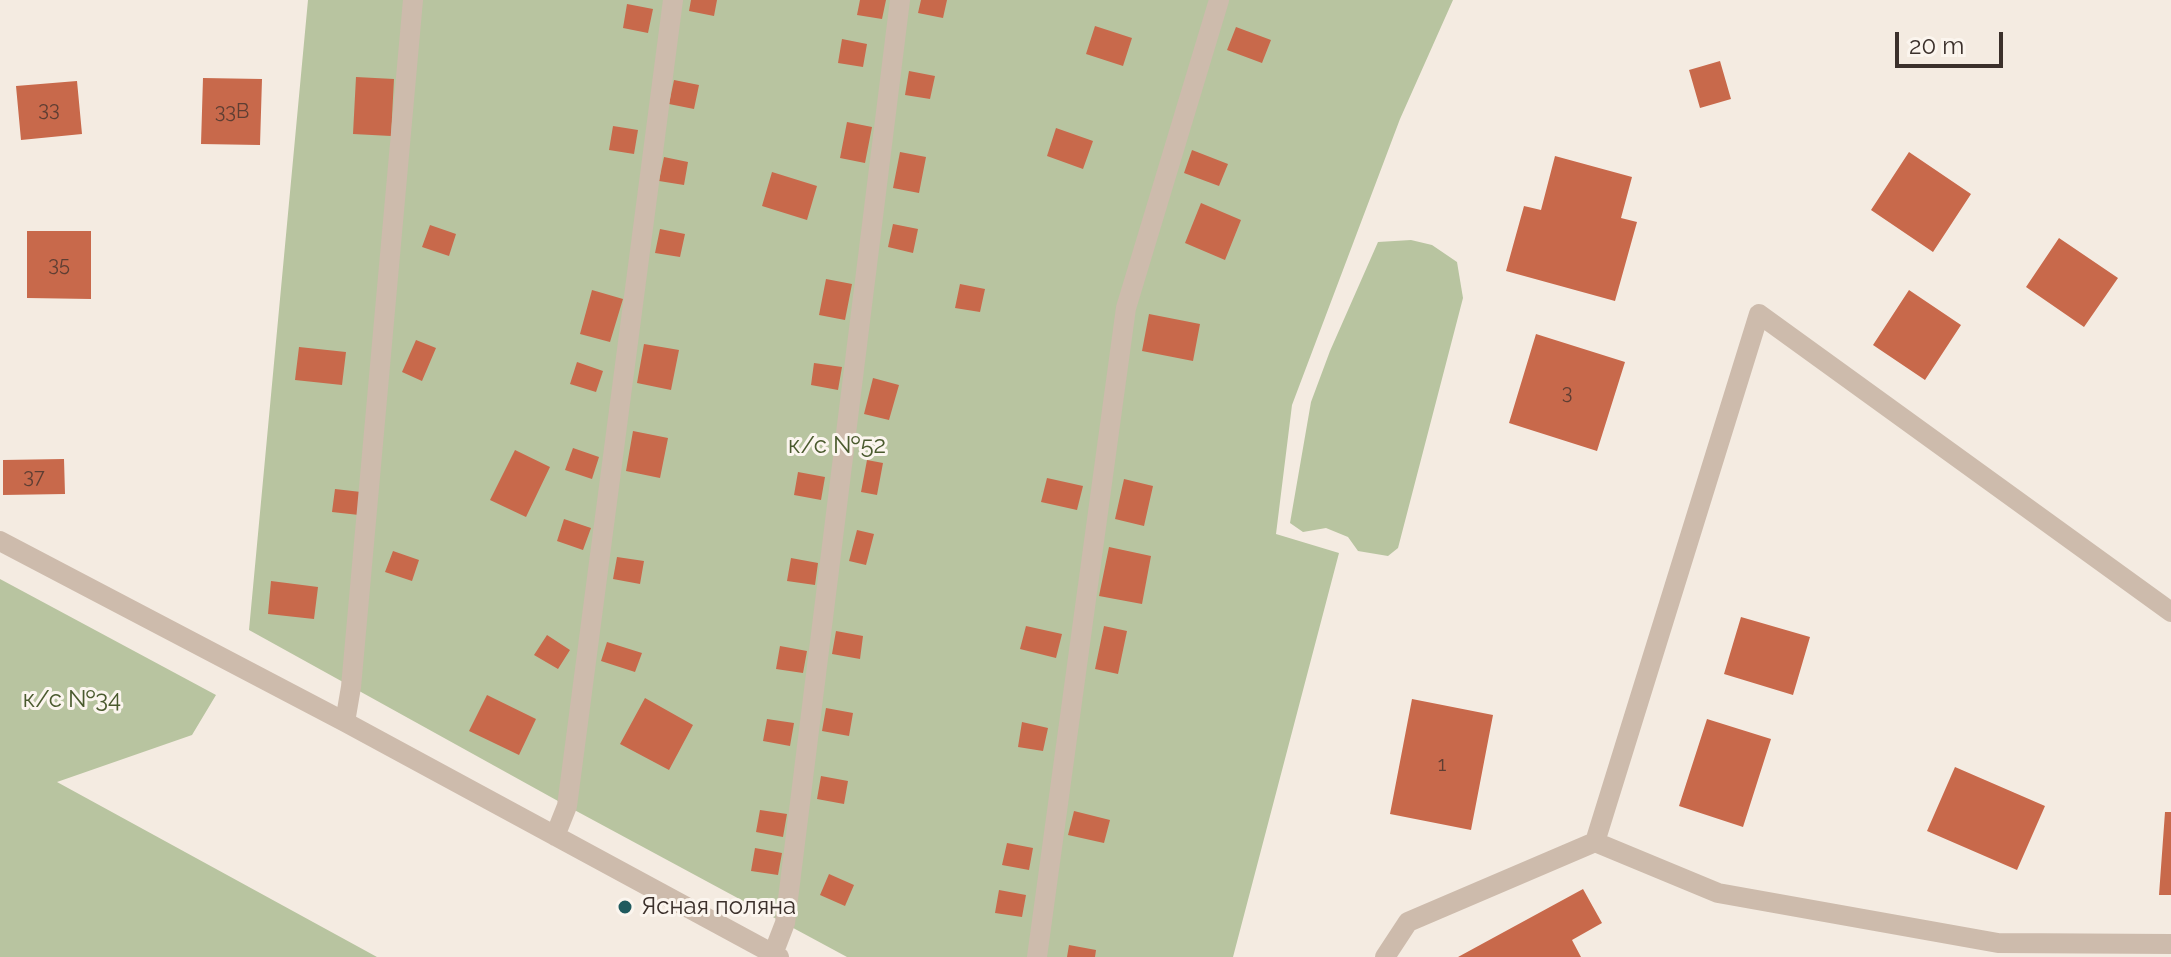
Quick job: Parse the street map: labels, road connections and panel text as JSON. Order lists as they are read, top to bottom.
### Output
{
  "parks": ["к/с №52", "к/с №34"],
  "places": ["Ясная поляна"],
  "house_numbers": [
    "33",
    "33В",
    "35",
    "3",
    "37",
    "1"
  ],
  "scale_bar": "20 m"
}
